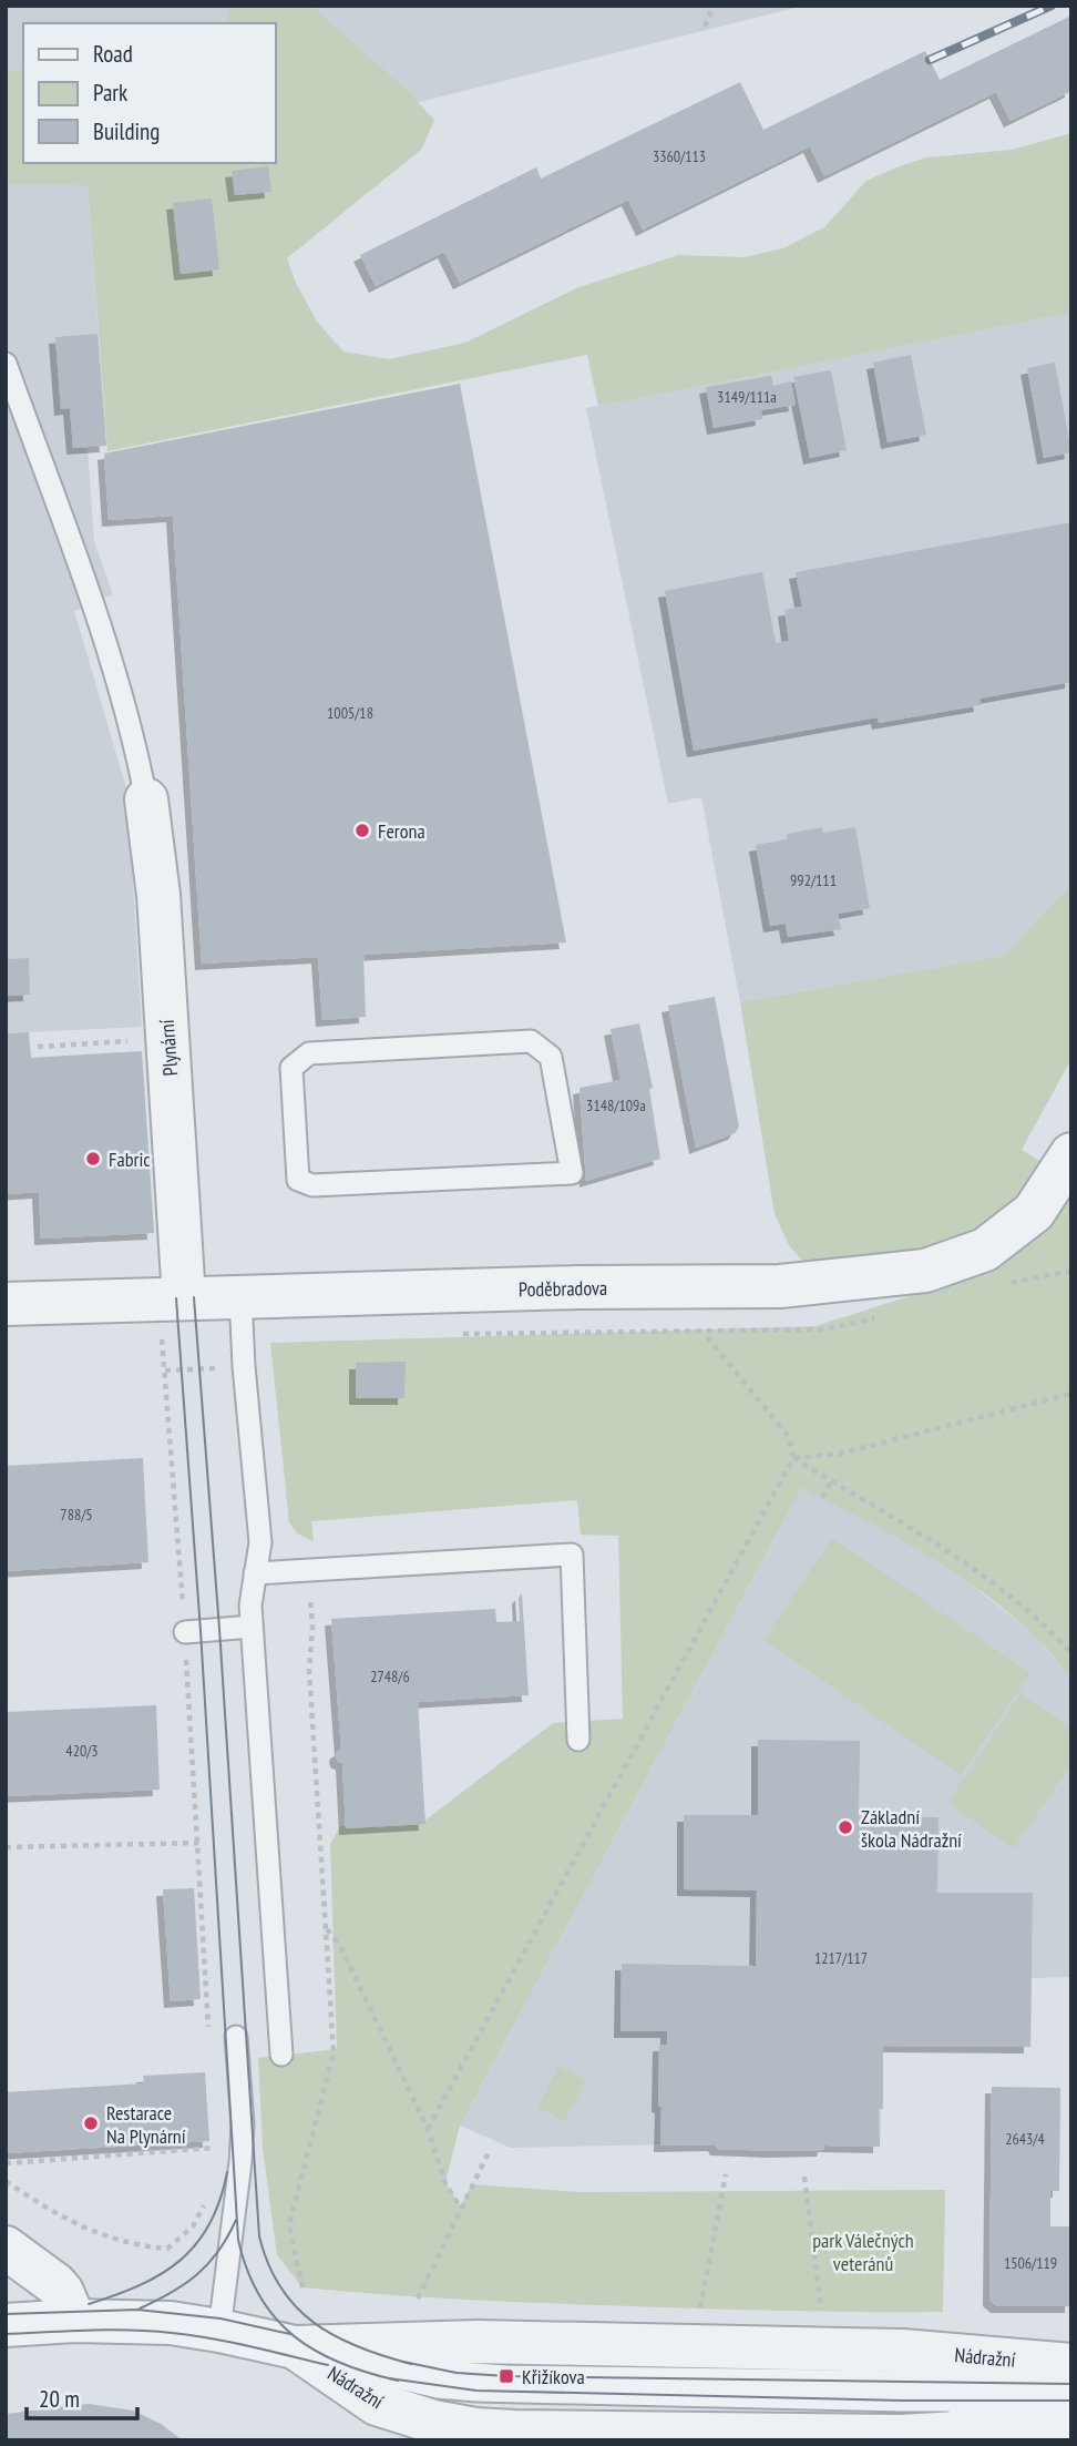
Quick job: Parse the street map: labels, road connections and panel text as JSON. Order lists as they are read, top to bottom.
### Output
{
  "streets": {
    "street": ["Plynární", "Poděbradova", "Nádražní"]
  },
  "crossings": [
    ["Plynární", "Poděbradova"]
  ],
  "parks": ["park Válečných veteránů"],
  "places": {
    "other": [
      "Ferona",
      "Fabric",
      "Základní škola Nádražní",
      "Restarace Na Plynární"
    ],
    "transit": ["Křižíkova"]
  },
  "house_numbers": [
    "3360/113",
    "3149/111a",
    "1005/18",
    "992/111",
    "3148/109a",
    "788/5",
    "2748/6",
    "420/3",
    "1217/117",
    "2643/4",
    "1506/119"
  ],
  "legend": ["Road", "Park", "Building"],
  "scale_bar": "20 m"
}
